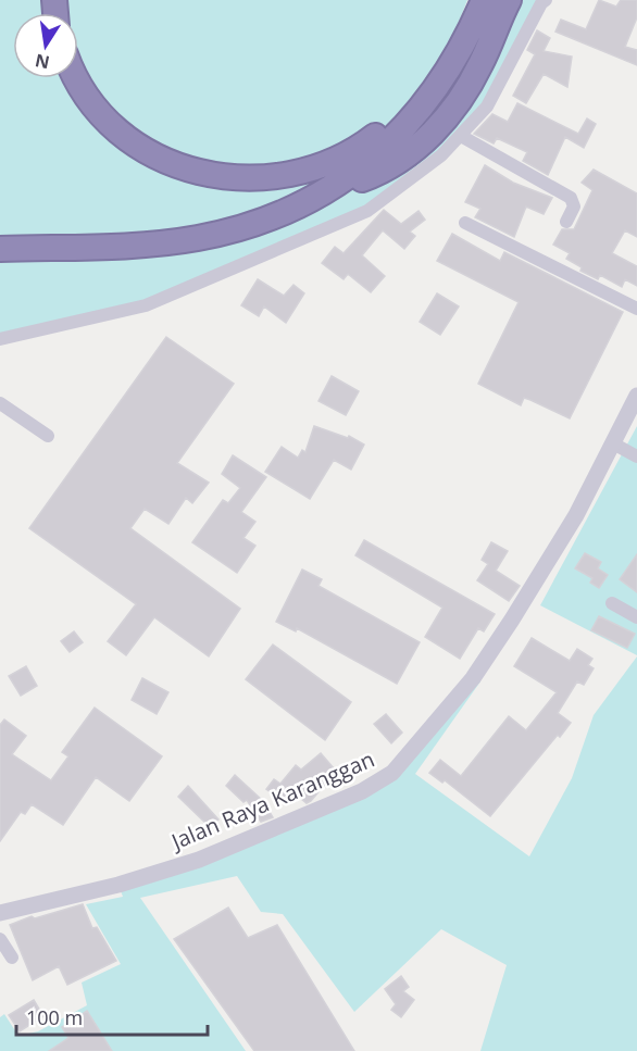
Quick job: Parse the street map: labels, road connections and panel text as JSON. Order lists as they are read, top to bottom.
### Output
{
  "streets": {
    "street": ["Jalan Raya Karanggan"]
  },
  "scale_bar": "100 m",
  "north": "bottom"
}
